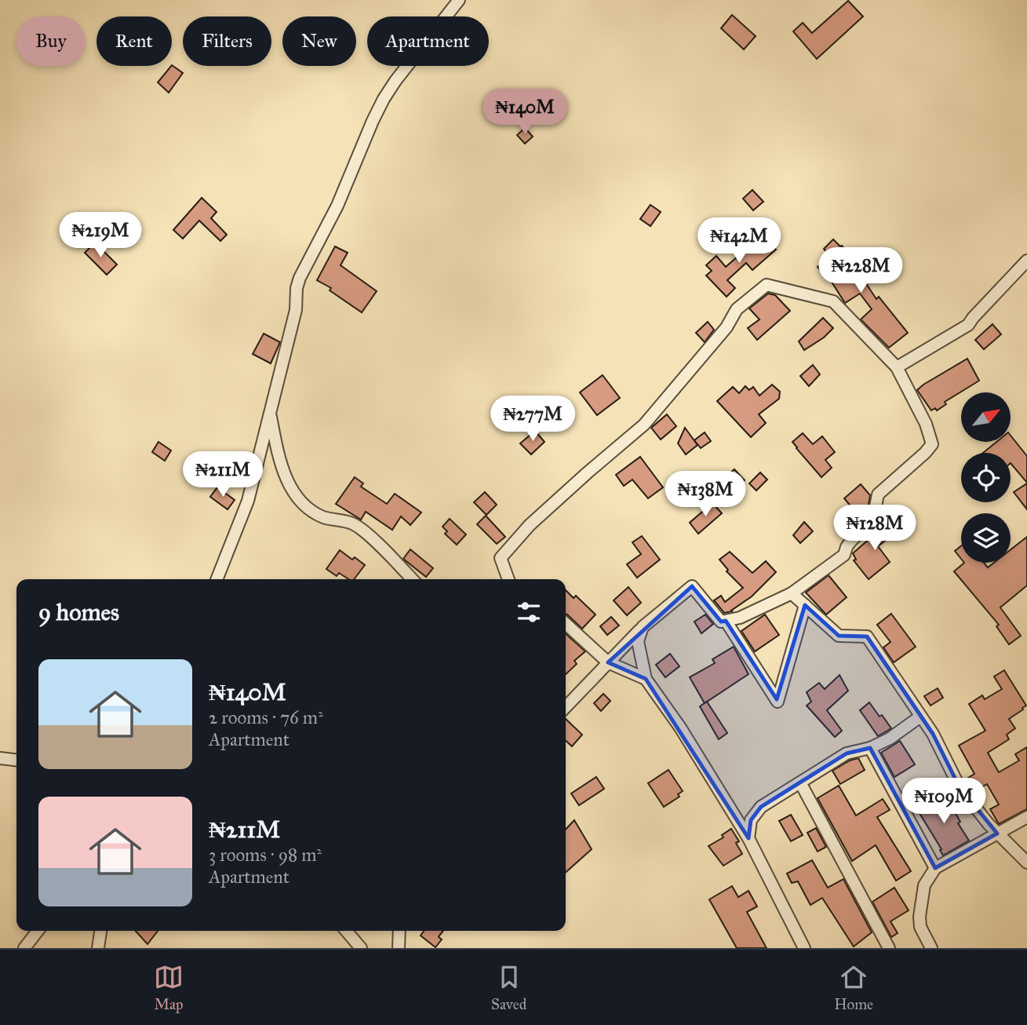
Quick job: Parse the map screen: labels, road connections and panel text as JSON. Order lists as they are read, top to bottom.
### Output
{
  "north": "top right",
  "page": {
    "chip": [
      "Buy",
      "Rent",
      "Filters",
      "New",
      "Apartment"
    ],
    "price": [
      "₦140M",
      "₦219M",
      "₦142M",
      "₦228M",
      "₦277M",
      "₦211M",
      "₦138M",
      "₦128M",
      "₦109M"
    ],
    "heading": "9 homes",
    "list": [
      {
        "name": "₦140M",
        "note": "2 rooms · 76 m² · Apartment"
      },
      {
        "name": "₦211M",
        "note": "3 rooms · 98 m² · Apartment"
      }
    ],
    "tabs": ["Map", "Saved", "Home"]
  }
}
